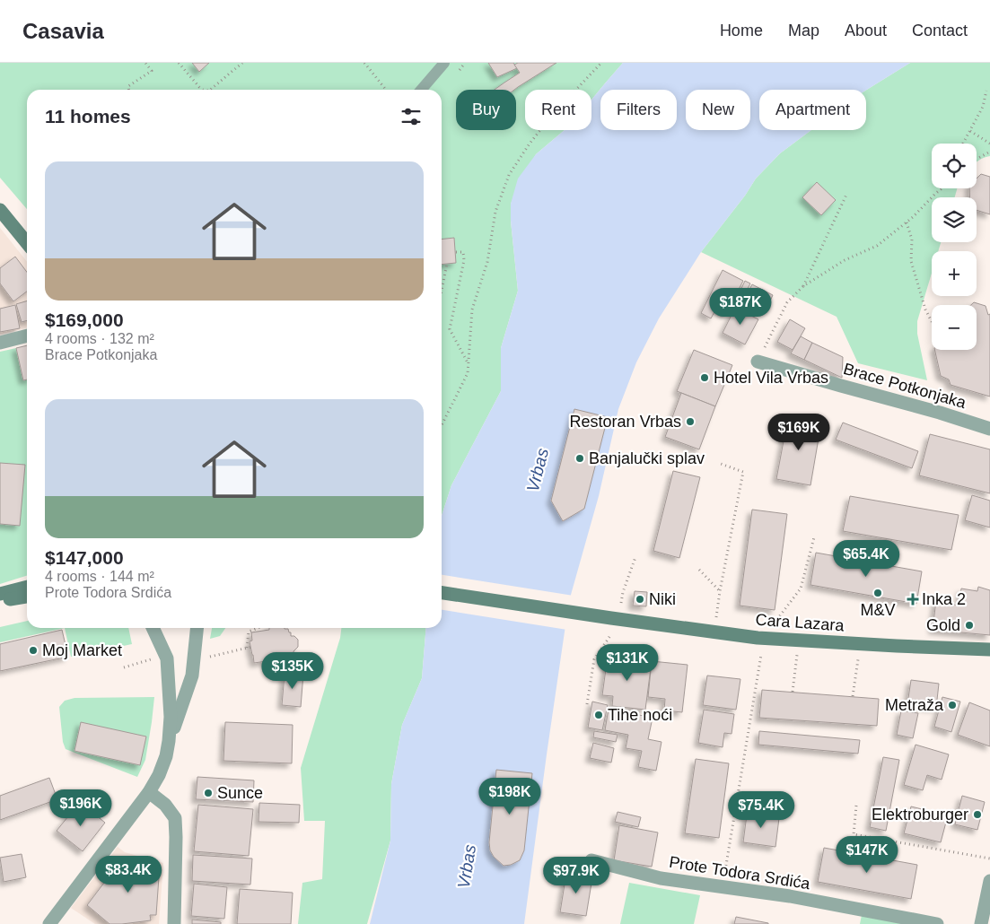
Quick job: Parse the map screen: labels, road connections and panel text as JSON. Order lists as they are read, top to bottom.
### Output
{
  "streets": {
    "street": ["Brace Potkonjaka", "Cara Lazara", "Prote Todora Srdića"]
  },
  "water": ["Vrbas"],
  "places": {
    "other": [
      "Hotel Vila Vrbas",
      "Restoran Vrbas",
      "Banjalučki splav",
      "M&V",
      "Niki",
      "Gold",
      "Moj Market",
      "Metraža",
      "Tihe noći",
      "Sunce",
      "Elektroburger"
    ],
    "health": ["Inka 2"]
  },
  "page": {
    "header": "Casavia",
    "nav": [
      "Home",
      "Map",
      "About",
      "Contact"
    ],
    "chip": [
      "Buy",
      "Rent",
      "Filters",
      "New",
      "Apartment"
    ],
    "heading": "11 homes",
    "map_buttons": ["+", "−"],
    "list": [
      {
        "name": "$169,000",
        "note": "4 rooms · 132 m² · Brace Potkonjaka"
      },
      {
        "name": "$147,000",
        "note": "4 rooms · 144 m² · Prote Todora Srdića"
      }
    ],
    "price": [
      "$187K",
      "$169K",
      "$65.4K",
      "$131K",
      "$135K",
      "$198K",
      "$196K",
      "$75.4K",
      "$147K",
      "$83.4K",
      "$97.9K"
    ]
  }
}
